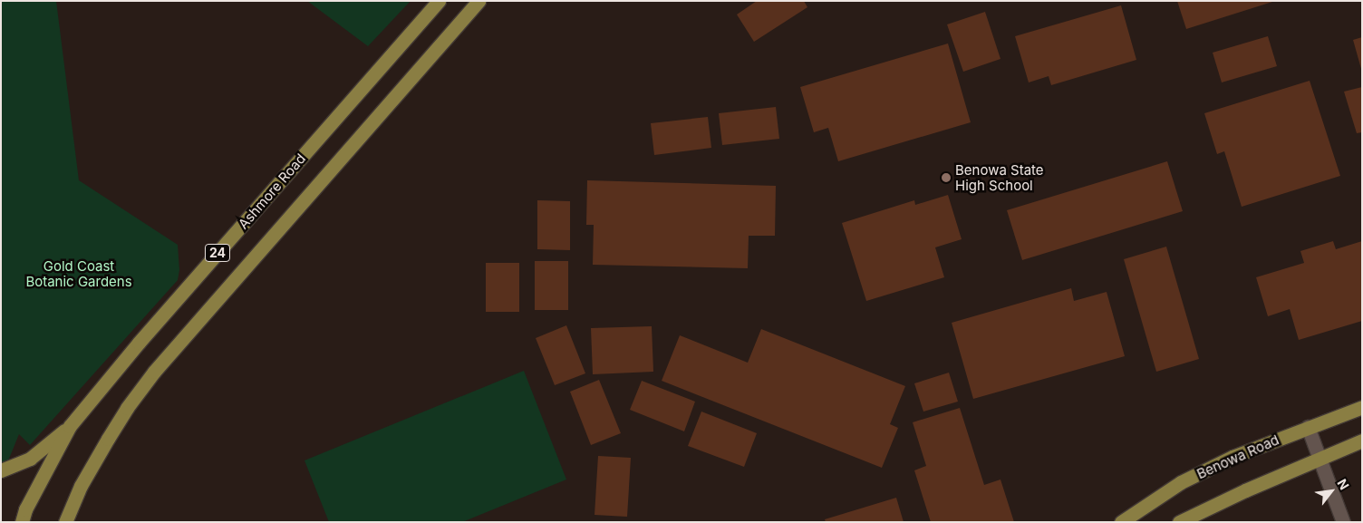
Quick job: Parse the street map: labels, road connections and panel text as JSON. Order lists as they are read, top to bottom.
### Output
{
  "streets": {
    "main road": ["Ashmore Road", "24", "Benowa Road"]
  },
  "parks": ["Gold Coast Botanic Gardens"],
  "places": ["Benowa State High School"],
  "north": "top right"
}
